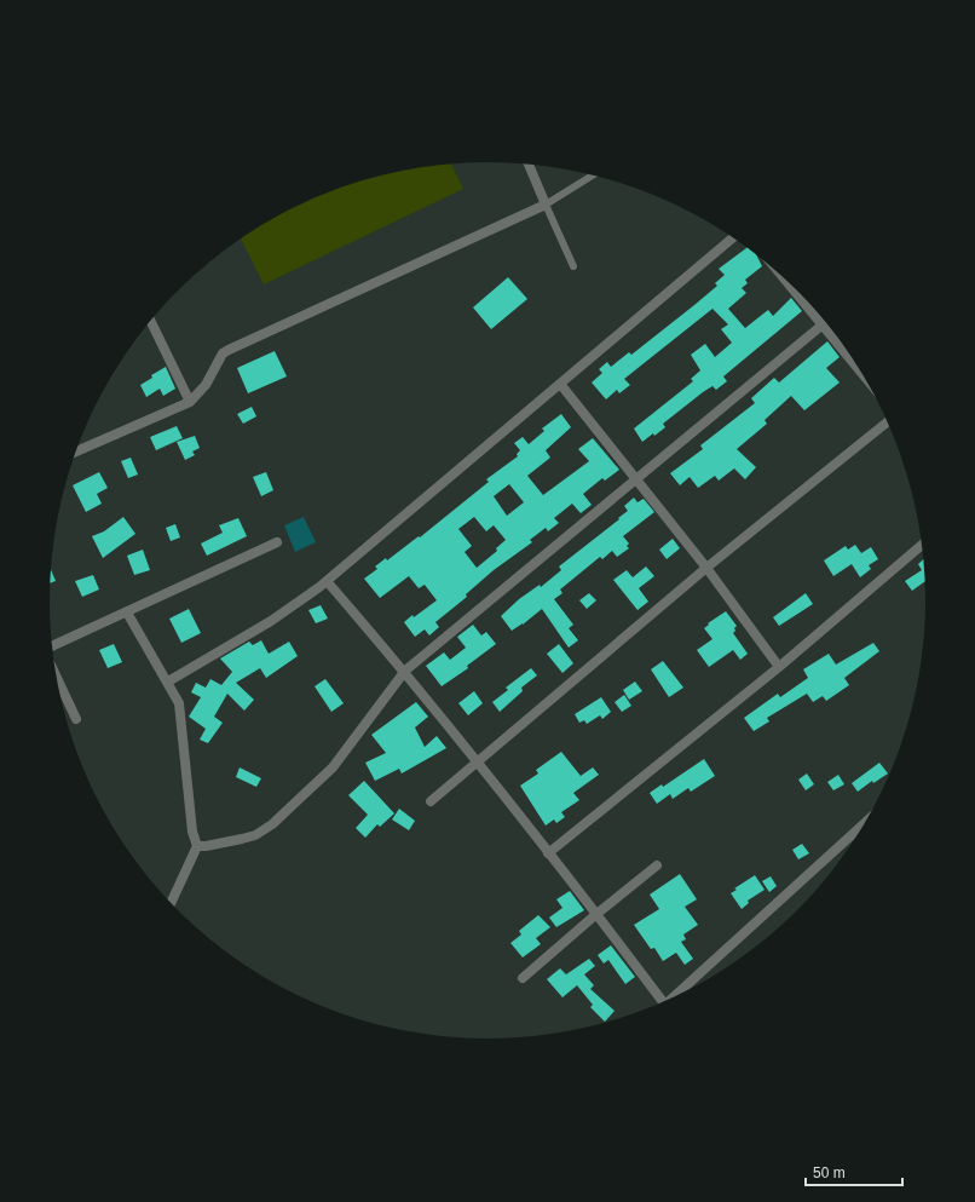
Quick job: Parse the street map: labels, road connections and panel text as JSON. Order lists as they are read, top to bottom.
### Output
{
  "scale_bar": "50 m"
}
